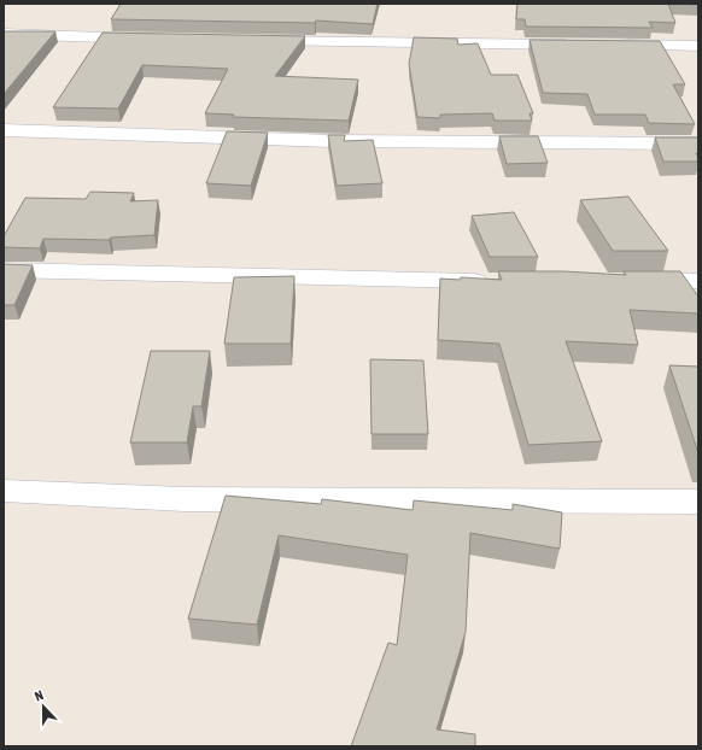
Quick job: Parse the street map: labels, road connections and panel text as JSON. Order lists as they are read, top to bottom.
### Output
{
  "north": "top"
}
